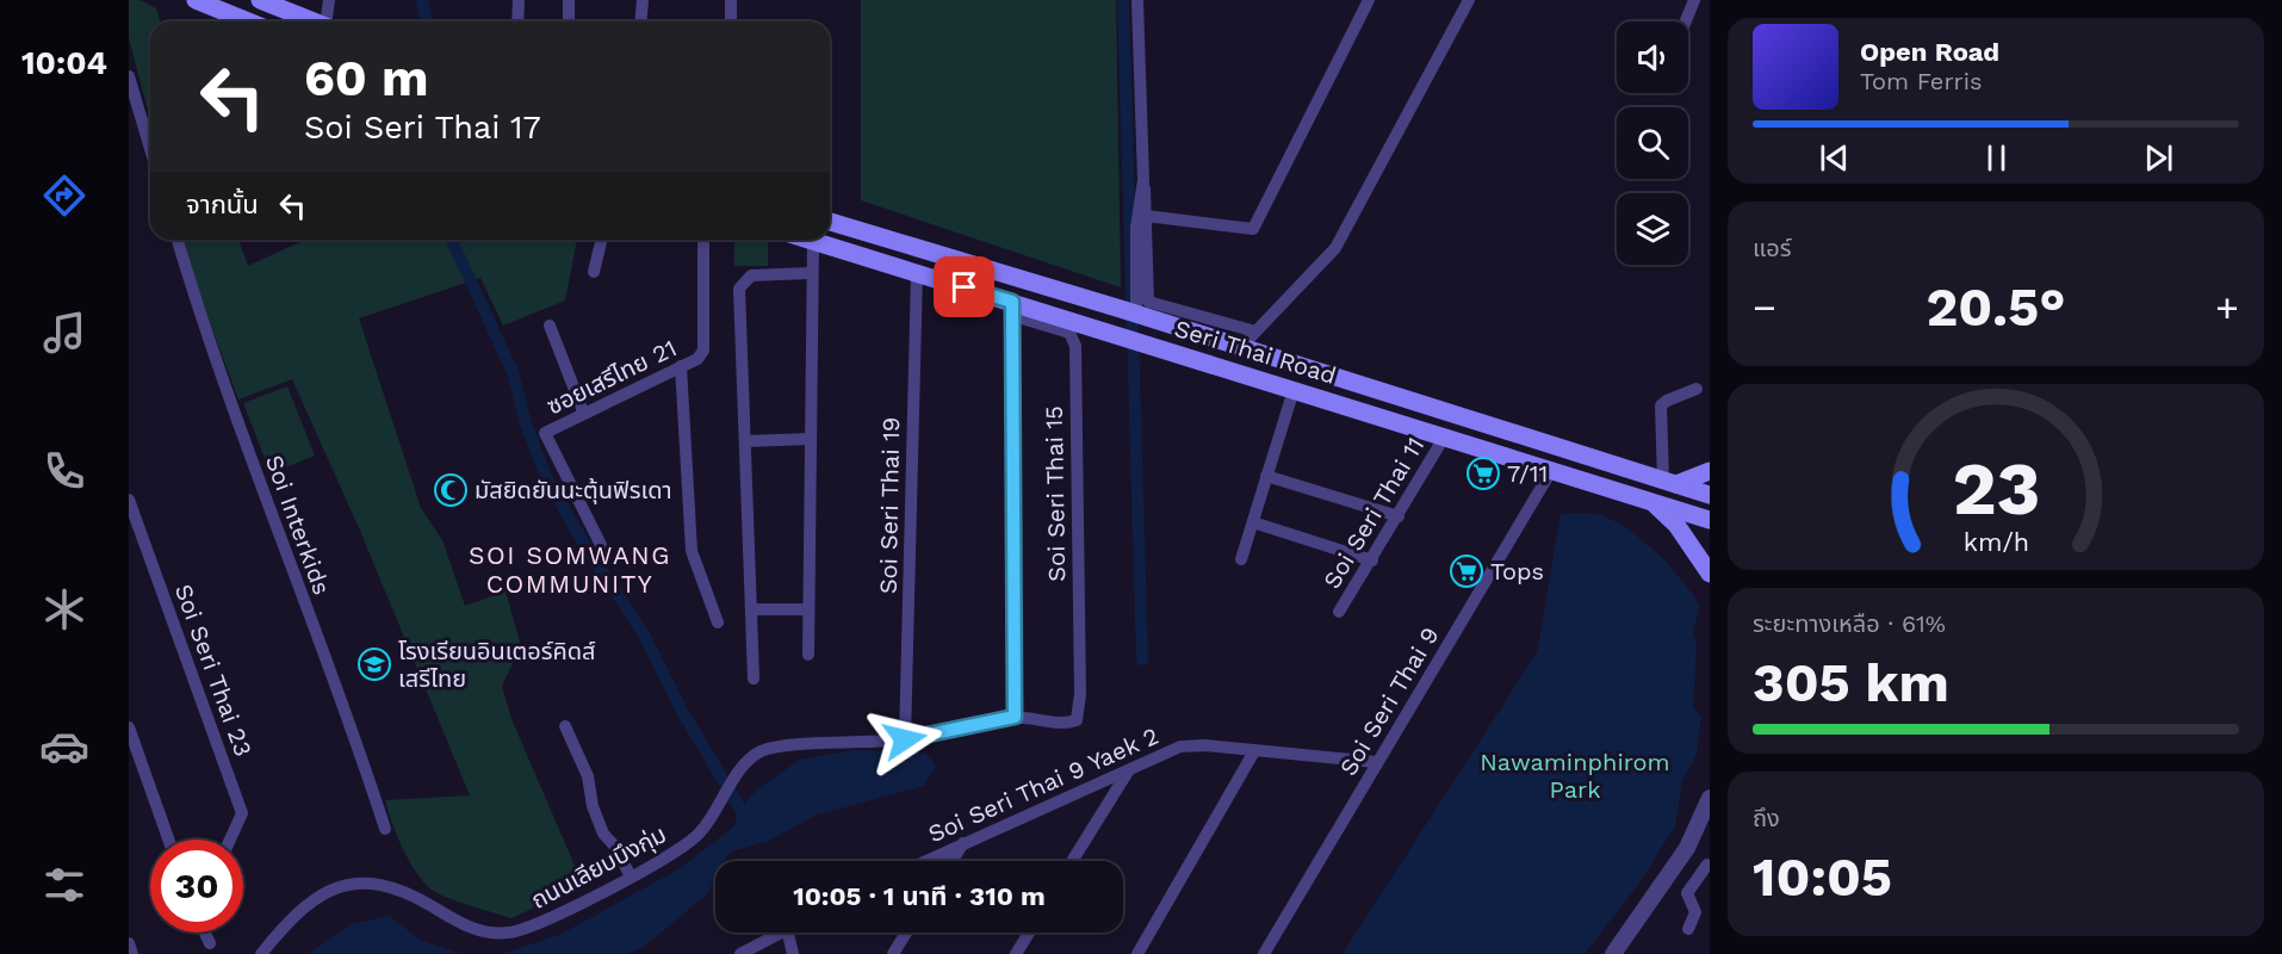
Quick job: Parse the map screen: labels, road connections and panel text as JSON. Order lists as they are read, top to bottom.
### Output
{
  "streets": {
    "main road": ["Seri Thai Road"],
    "street": [
      "ซอยเสรีไทย 21",
      "Soi Seri Thai 15",
      "Soi Seri Thai 19",
      "Soi Seri Thai 11",
      "Soi Interkids",
      "Soi Seri Thai 23",
      "Soi Seri Thai 9",
      "Soi Seri Thai 9 Yaek 2",
      "ถนนเลียบบึงกุ่ม"
    ]
  },
  "crossings": [
    ["Seri Thai Road", "Soi Seri Thai 15"],
    ["Seri Thai Road", "Soi Seri Thai 19"],
    ["Seri Thai Road", "Soi Seri Thai 11"],
    ["Seri Thai Road", "Soi Seri Thai 9"],
    ["Soi Seri Thai 15", "ถนนเลียบบึงกุ่ม"],
    ["Soi Seri Thai 19", "ถนนเลียบบึงกุ่ม"],
    ["Soi Seri Thai 9", "Soi Seri Thai 9 Yaek 2"]
  ],
  "districts": ["SOI SOMWANG COMMUNITY"],
  "parks": ["Nawaminphirom Park"],
  "places": {
    "supermarket": ["7/11", "Tops"],
    "mosque": ["มัสยิดยันนะตุ้นฟิรเดา"],
    "school or university": ["โรงเรียนอินเตอร์คิดส์ เสรีไทย"]
  },
  "page": {
    "tabs": "10:04",
    "turn": ["60 m", "Soi Seri Thai 17"],
    "song": ["Open Road", "Tom Ferris"],
    "then": "จากนั้น",
    "tile": [
      "แอร์",
      ["ระยะทางเหลือ · 61%", "305 km"],
      ["ถึง", "10:05"]
    ],
    "heat": ["−", "20.5°", "+"],
    "limit": "30",
    "trip": "10:05 · 1 นาที · 310 m",
    "gauge": ["23", "km/h"]
  }
}
